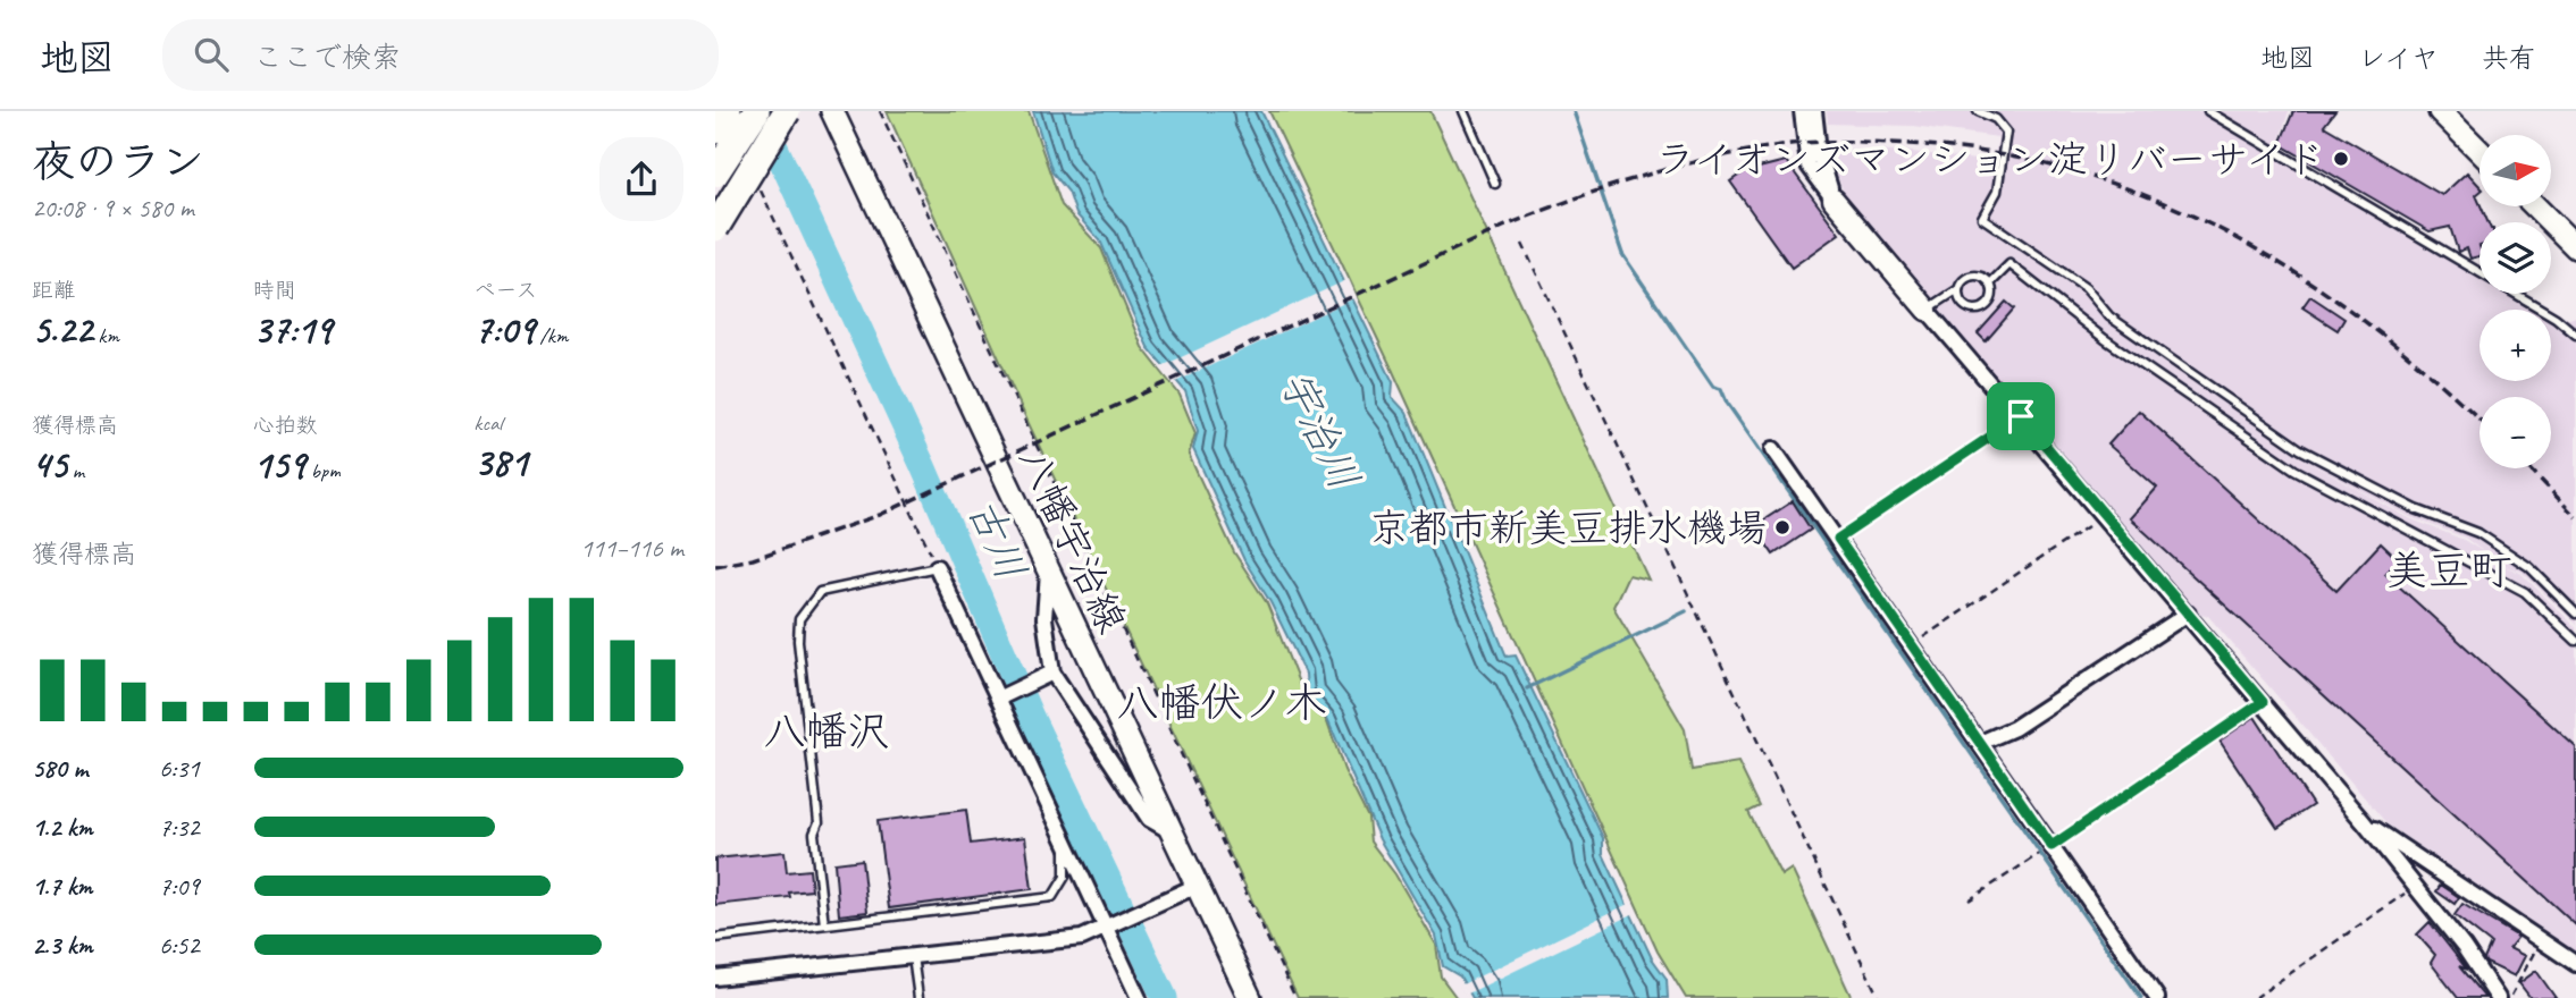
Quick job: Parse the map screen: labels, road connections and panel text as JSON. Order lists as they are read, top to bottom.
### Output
{
  "streets": {
    "main road": ["八幡宇治線"]
  },
  "districts": ["美豆町", "八幡伏ノ木", "八幡沢"],
  "water": ["宇治川", "古川"],
  "places": ["ライオンズマンション淀リバーサイド", "京都市新美豆排水機場"],
  "north": "right",
  "page": {
    "header": "地図",
    "search": "ここで検索",
    "nav": ["地図", "レイヤ", "共有"],
    "heading": ["夜のラン", "20:08 · 9 × 580 m"],
    "map_buttons": ["+", "−"],
    "stats": [
      ["距離", "5.22 km"],
      ["時間", "37:19"],
      ["ペース", "7:09 /km"],
      ["獲得標高", "45 m"],
      ["心拍数", "159 bpm"],
      ["kcal", "381"]
    ],
    "chart": ["獲得標高", "111–116 m"],
    "list": [
      {
        "name": "580 m",
        "note": "6:31"
      },
      {
        "name": "1.2 km",
        "note": "7:32"
      },
      {
        "name": "1.7 km",
        "note": "7:09"
      },
      {
        "name": "2.3 km",
        "note": "6:52"
      }
    ]
  }
}
